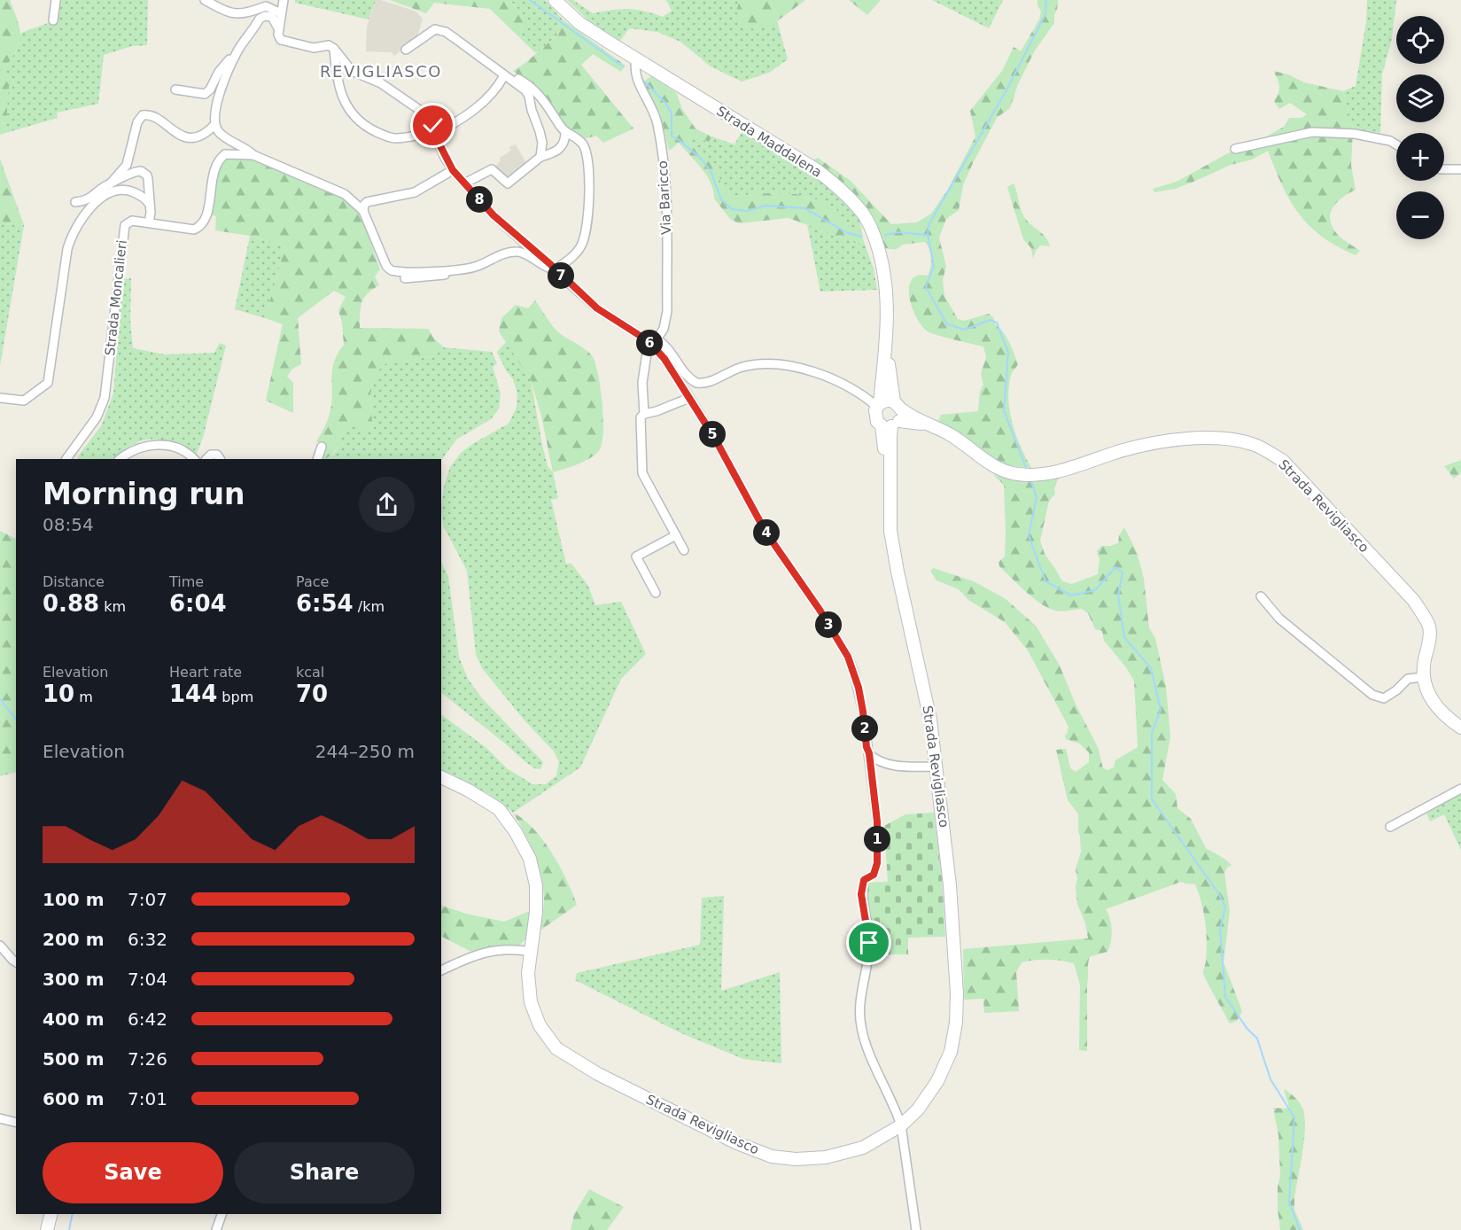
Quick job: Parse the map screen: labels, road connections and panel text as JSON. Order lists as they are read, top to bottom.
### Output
{
  "streets": {
    "street": [
      "Strada Maddalena",
      "Via Baricco",
      "Strada Moncalieri",
      "Strada Revigliasco"
    ]
  },
  "crossings": [
    ["Strada Maddalena", "Via Baricco"],
    ["Strada Maddalena", "Strada Revigliasco"]
  ],
  "districts": ["REVIGLIASCO"],
  "page": {
    "map_buttons": ["+", "−"],
    "pins": [
      "8",
      "7",
      "6",
      "5",
      "4",
      "3",
      "2",
      "1"
    ],
    "heading": ["Morning run", "08:54"],
    "stats": [
      ["Distance", "0.88 km"],
      ["Time", "6:04"],
      ["Pace", "6:54 /km"],
      ["Elevation", "10 m"],
      ["Heart rate", "144 bpm"],
      ["kcal", "70"]
    ],
    "chart": ["Elevation", "244–250 m"],
    "list": [
      {
        "name": "100 m",
        "note": "7:07"
      },
      {
        "name": "200 m",
        "note": "6:32"
      },
      {
        "name": "300 m",
        "note": "7:04"
      },
      {
        "name": "400 m",
        "note": "6:42"
      },
      {
        "name": "500 m",
        "note": "7:26"
      },
      {
        "name": "600 m",
        "note": "7:01"
      }
    ],
    "buttons": ["Save", "Share"]
  }
}
